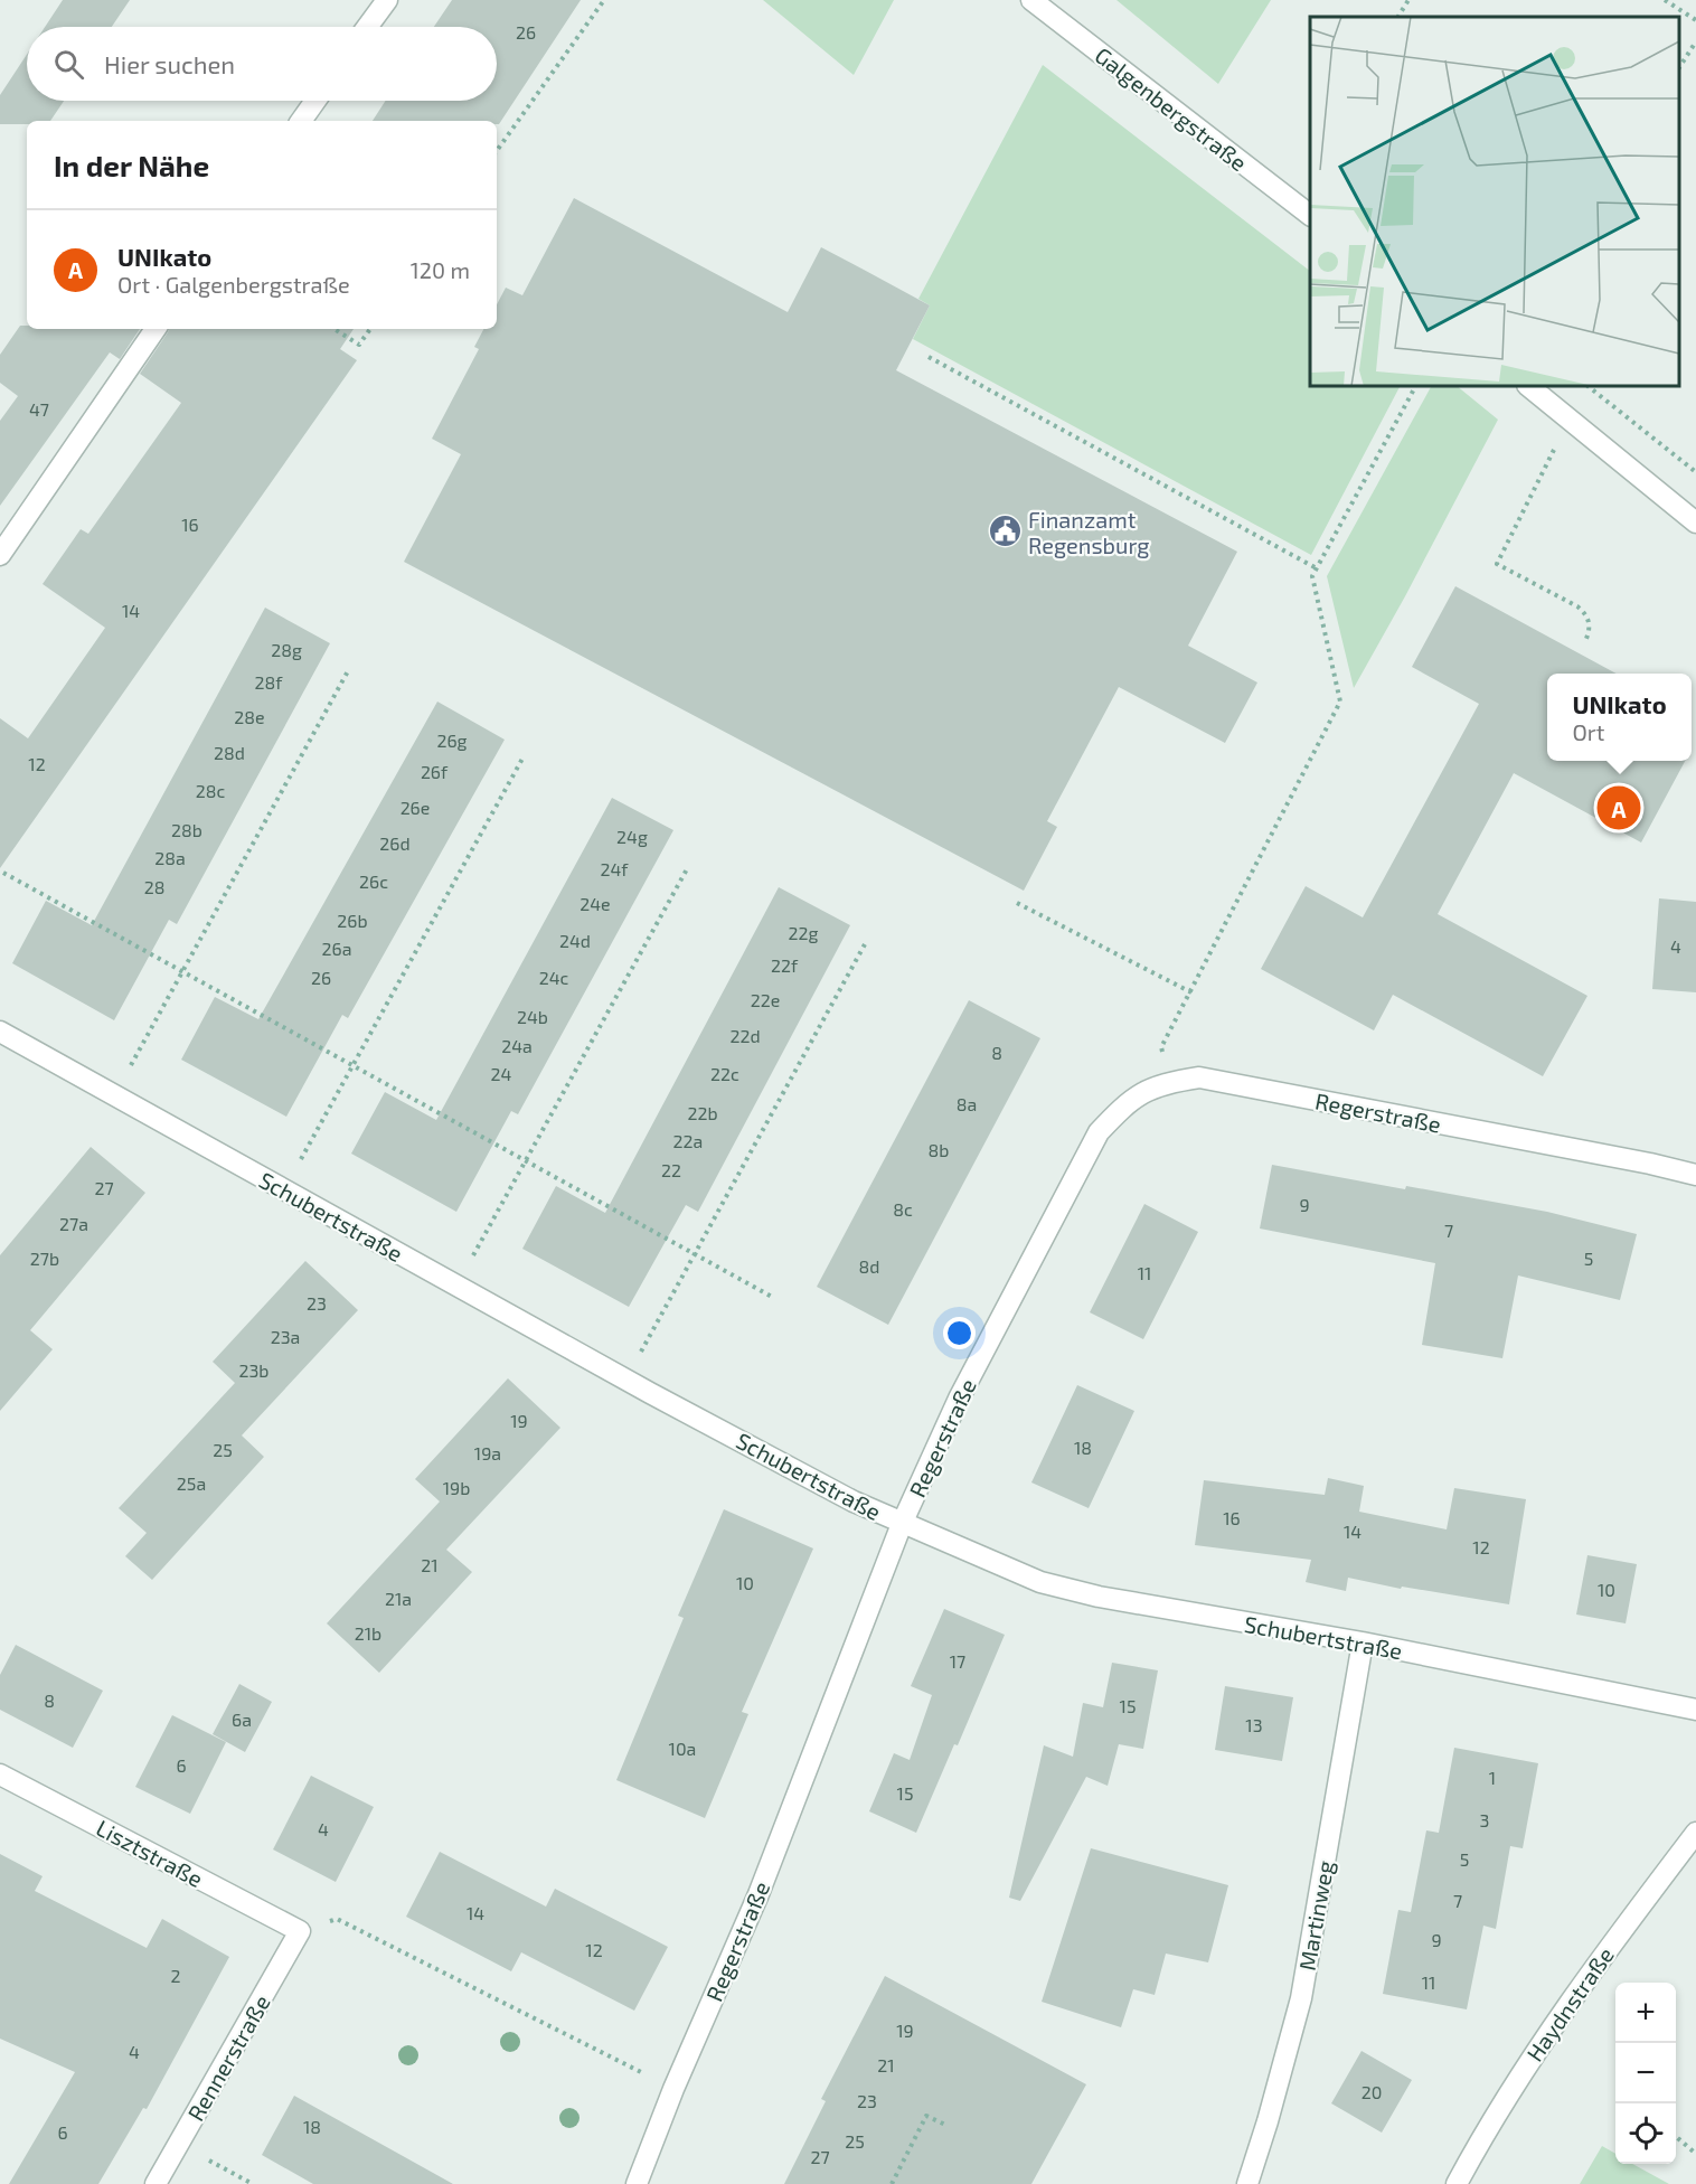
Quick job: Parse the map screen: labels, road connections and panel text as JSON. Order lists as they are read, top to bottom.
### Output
{
  "streets": {
    "street": [
      "Galgenbergstraße",
      "Regerstraße",
      "Schubertstraße",
      "Lisztstraße",
      "Martinweg",
      "Haydnstraße",
      "Rennerstraße"
    ]
  },
  "crossings": [
    ["Regerstraße", "Schubertstraße"],
    ["Schubertstraße", "Martinweg"],
    ["Lisztstraße", "Rennerstraße"]
  ],
  "places": {
    "public building": ["Finanzamt Regensburg"]
  },
  "house_numbers": [
    "26",
    "47",
    "16",
    "14",
    "28g",
    "28f",
    "28e",
    "26g",
    "28d",
    "12",
    "26f",
    "28c",
    "26e",
    "28b",
    "24g",
    "26d",
    "28a",
    "24f",
    "26c",
    "28",
    "24e",
    "26b",
    "22g",
    "24d",
    "4",
    "26a",
    "22f",
    "26",
    "24c",
    "22e",
    "24b",
    "22d",
    "24a",
    "8",
    "24",
    "22c",
    "8a",
    "22b",
    "22a",
    "8b",
    "22",
    "27",
    "9",
    "8c",
    "27a",
    "7",
    "27b",
    "5",
    "8d",
    "11",
    "23",
    "23a",
    "23b",
    "19",
    "18",
    "25",
    "19a",
    "25a",
    "19b",
    "16",
    "14",
    "12",
    "21",
    "10",
    "10",
    "21a",
    "21b",
    "17",
    "8",
    "15",
    "6a",
    "13",
    "10a",
    "6",
    "1",
    "15",
    "3",
    "4",
    "5",
    "7",
    "14",
    "9",
    "12",
    "2",
    "11",
    "19",
    "4",
    "21",
    "20",
    "23",
    "18",
    "6",
    "25",
    "27"
  ],
  "page": {
    "search": "Hier suchen",
    "heading": "In der Nähe",
    "list": [
      {
        "mark": "A",
        "name": "UNIkato",
        "note": "Ort · Galgenbergstraße",
        "value": "120 m"
      }
    ],
    "popup": ["UNIkato", "Ort"],
    "pins": "A",
    "map_buttons": ["+", "−"]
  }
}
